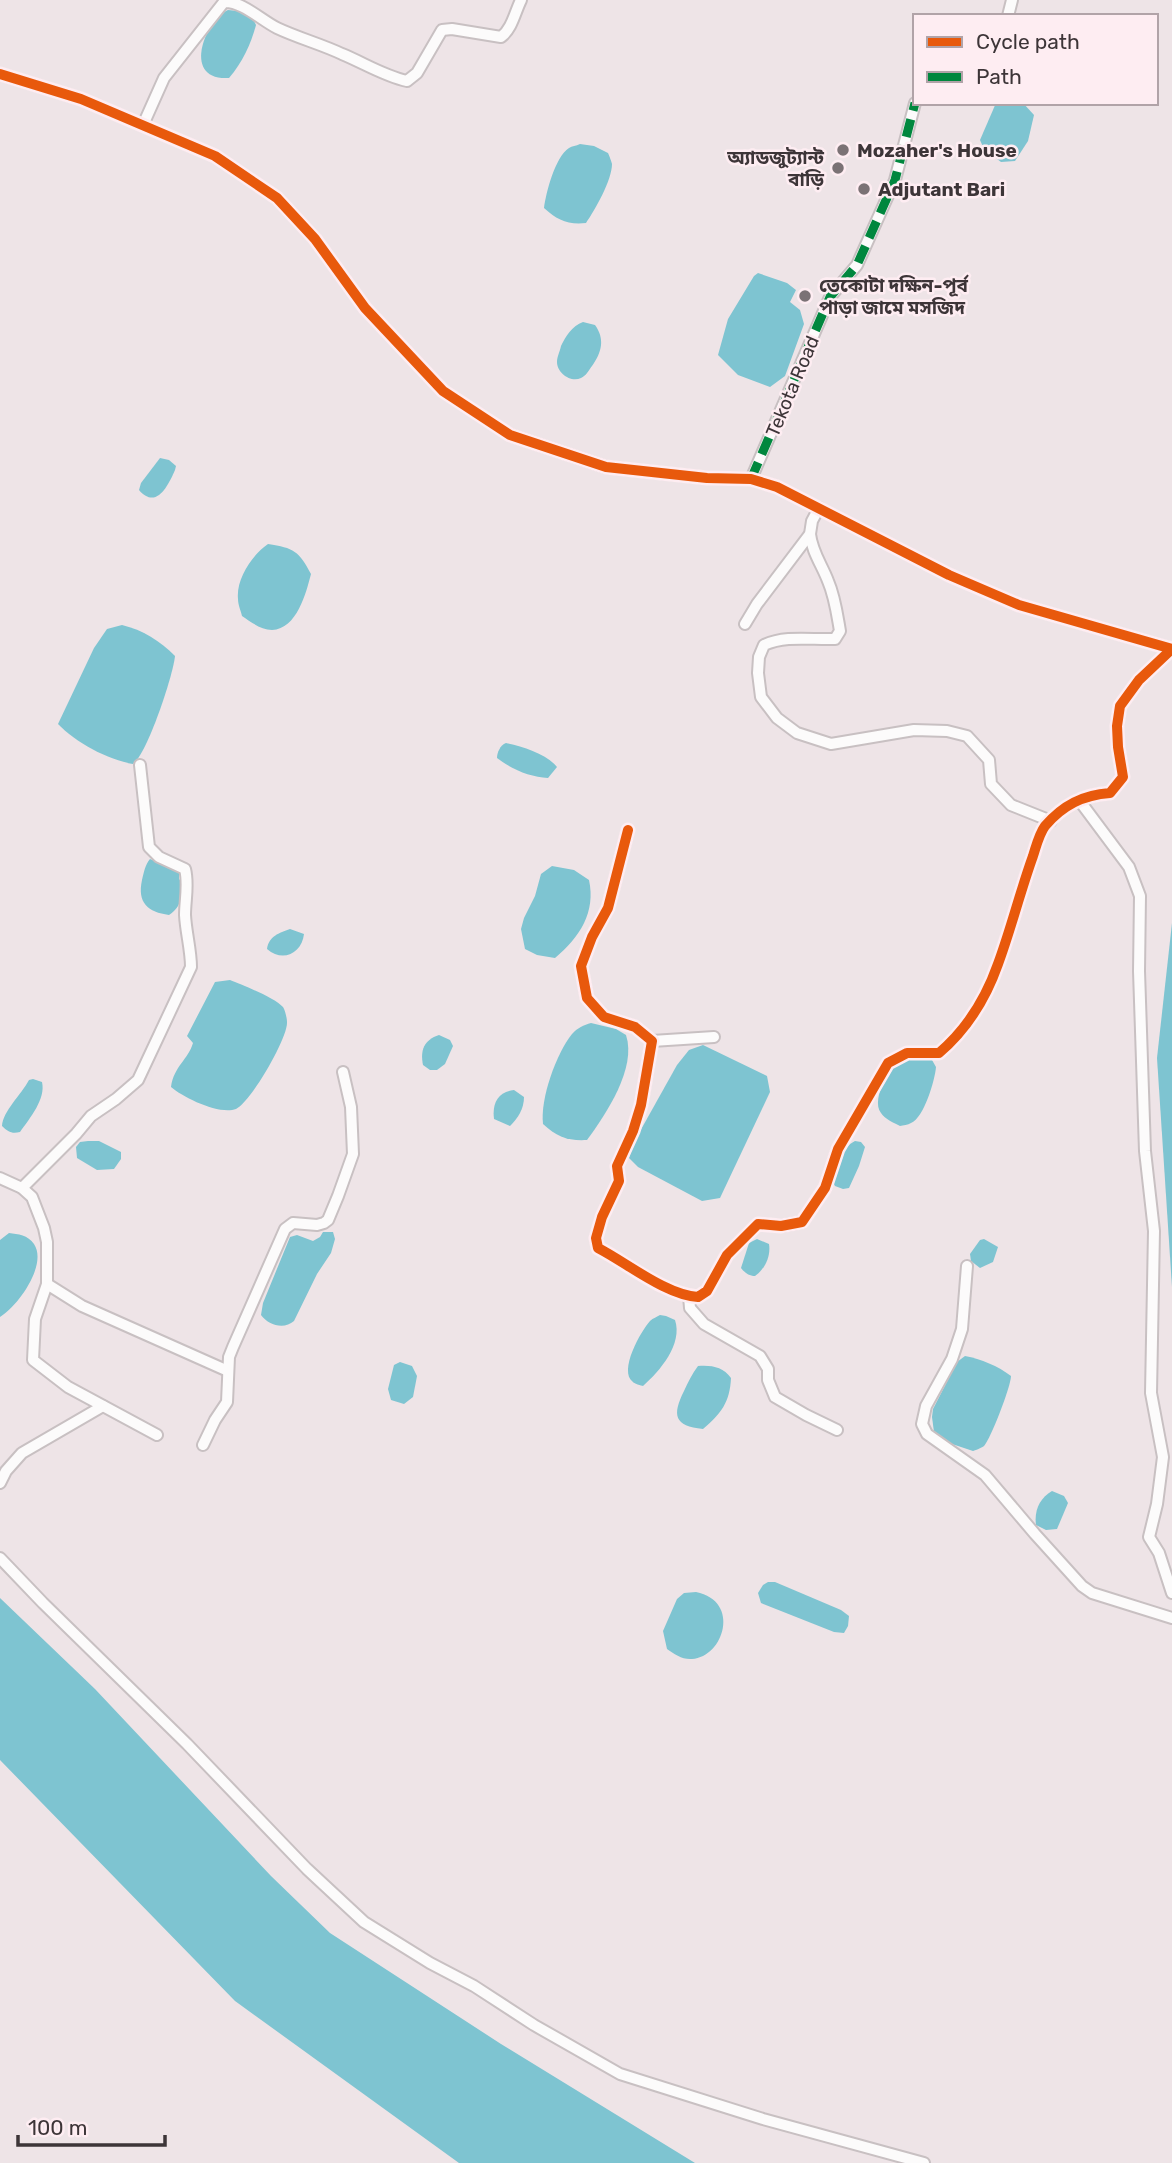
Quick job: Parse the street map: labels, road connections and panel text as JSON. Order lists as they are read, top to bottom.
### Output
{
  "streets": {
    "street": ["Tekota Road"]
  },
  "places": [
    "Mozaher's House",
    "অ্যাডজুট্যান্ট বাড়ি",
    "Adjutant Bari",
    "তেকোটা দক্ষিন-পূর্ব পাড়া জামে মসজিদ"
  ],
  "legend": ["Cycle path", "Path"],
  "scale_bar": "100 m"
}
